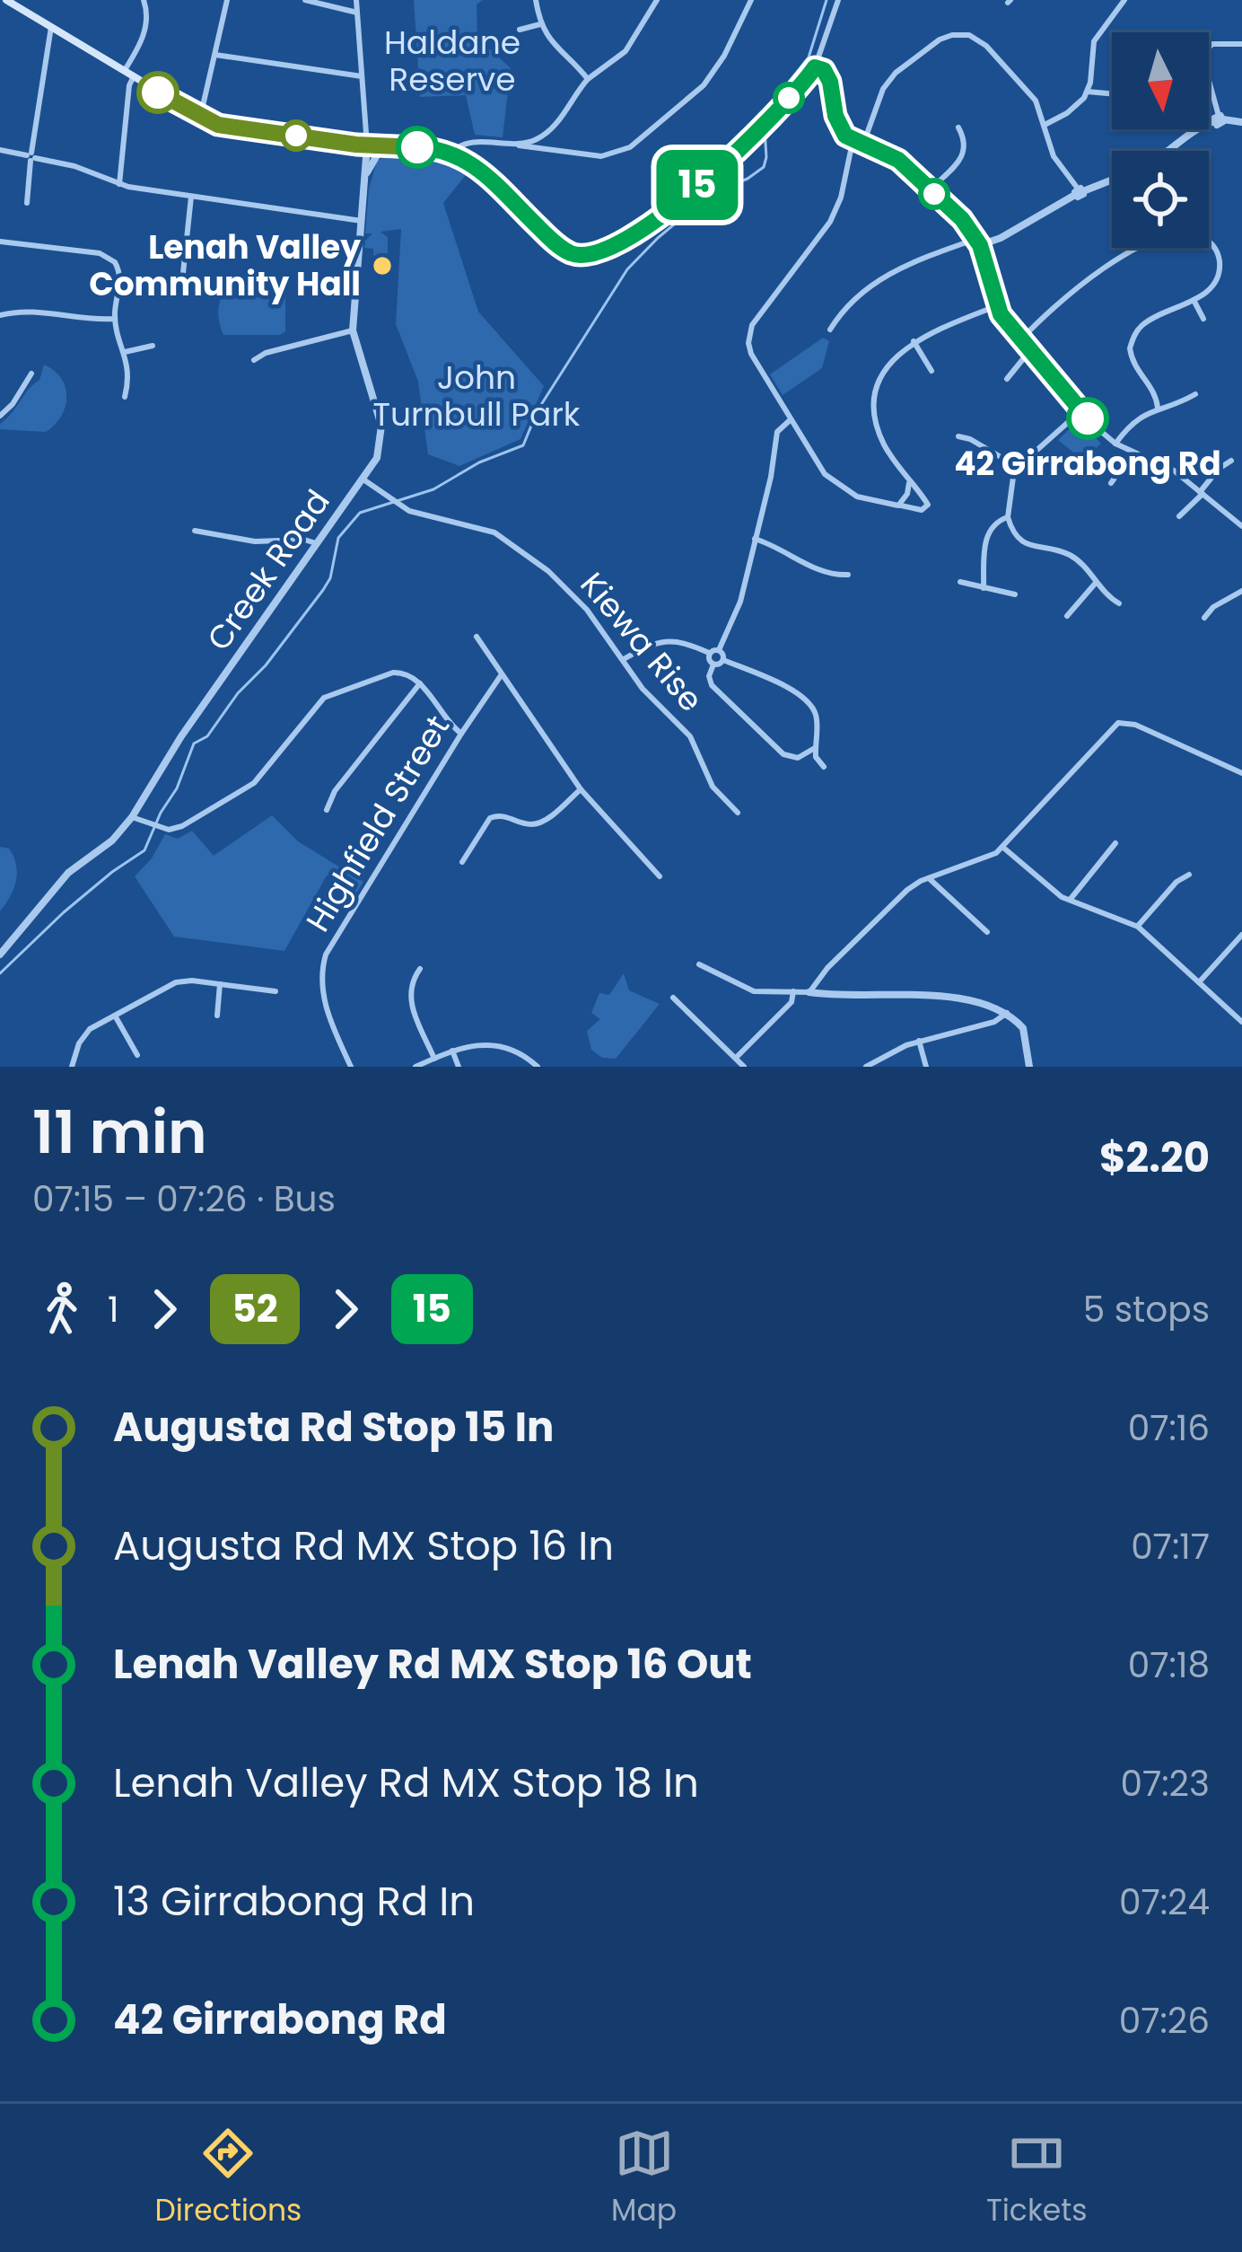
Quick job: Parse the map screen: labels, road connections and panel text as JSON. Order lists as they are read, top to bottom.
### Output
{
  "streets": {
    "street": ["Creek Road", "Kiewa Rise", "Highfield Street"]
  },
  "crossings": [
    ["Creek Road", "Kiewa Rise"]
  ],
  "parks": ["Haldane Reserve", "John Turnbull Park"],
  "places": ["Lenah Valley Community Hall", "42 Girrabong Rd"],
  "lines": ["bus line 15", "bus line 52"],
  "north": "bottom",
  "page": {
    "on_map": "15",
    "heading": ["11 min", "07:15 – 07:26 · Bus", "$2.20"],
    "legs": [
      "1",
      "52",
      "15",
      "5 stops"
    ],
    "list": [
      {
        "name": "Augusta Rd Stop 15 In",
        "value": "07:16"
      },
      {
        "name": "Augusta Rd MX Stop 16 In",
        "value": "07:17"
      },
      {
        "name": "Lenah Valley Rd MX Stop 16 Out",
        "value": "07:18"
      },
      {
        "name": "Lenah Valley Rd MX Stop 18 In",
        "value": "07:23"
      },
      {
        "name": "13 Girrabong Rd In",
        "value": "07:24"
      },
      {
        "name": "42 Girrabong Rd",
        "value": "07:26"
      }
    ],
    "tabs": ["Directions", "Map", "Tickets"]
  }
}
